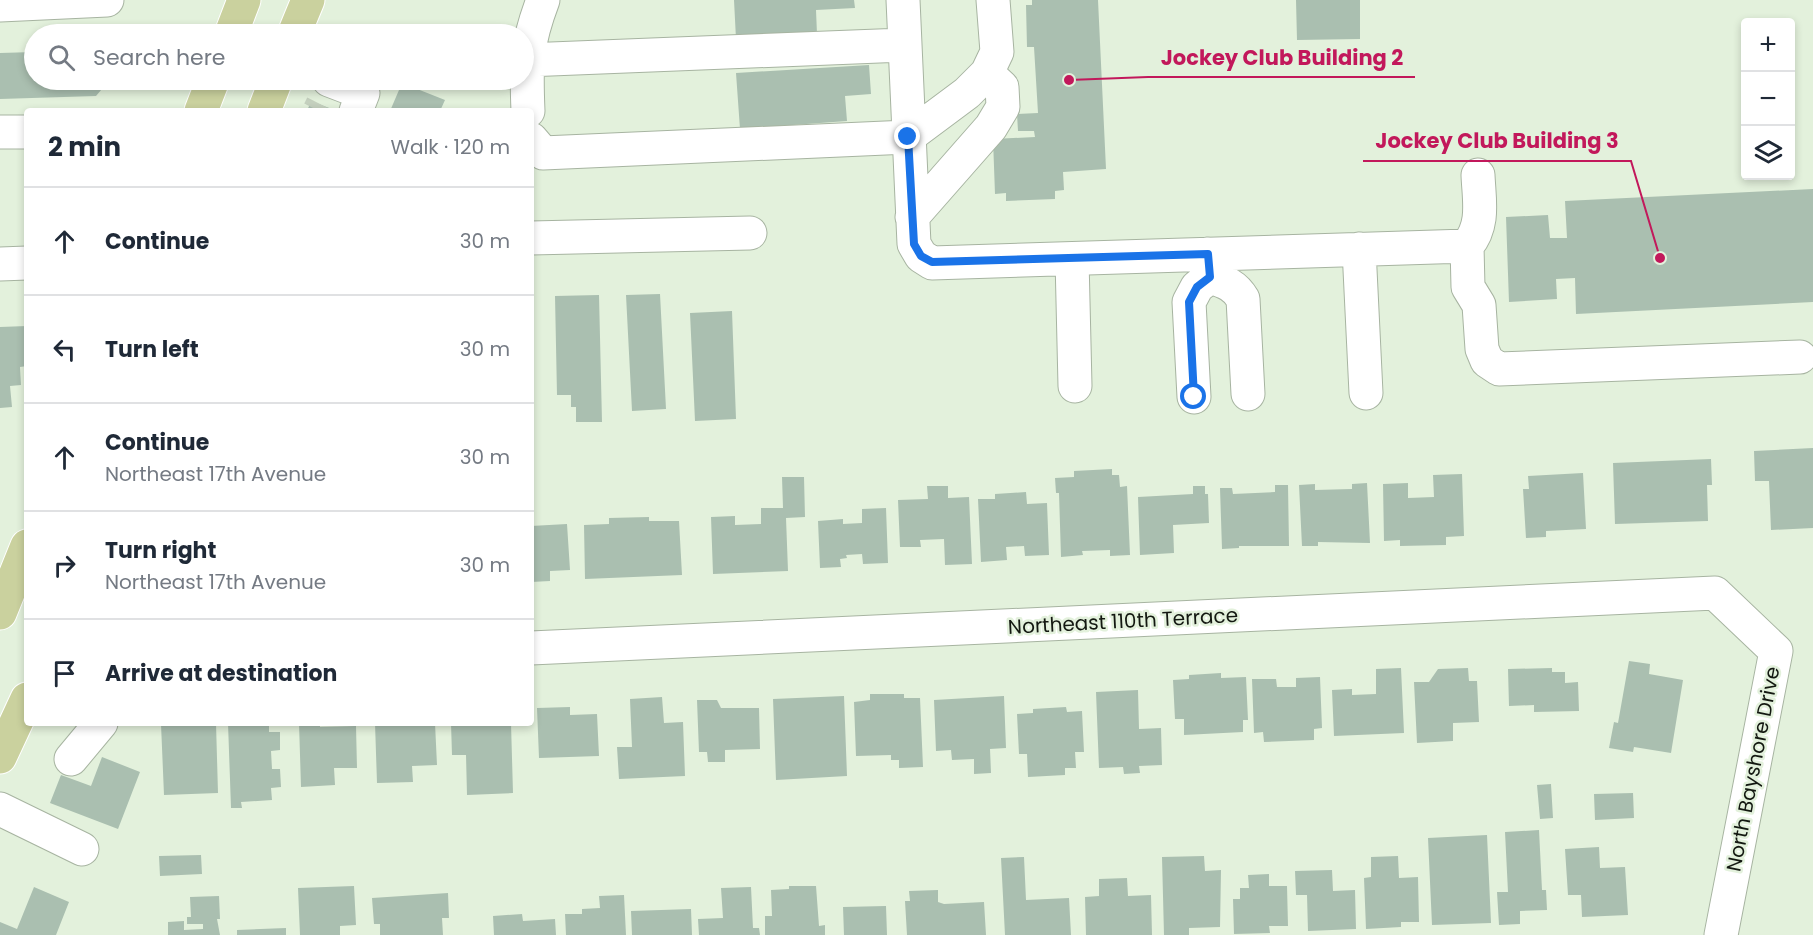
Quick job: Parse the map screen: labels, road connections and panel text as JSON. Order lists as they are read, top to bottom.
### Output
{
  "streets": {
    "street": ["Northeast 110th Terrace", "North Bayshore Drive"]
  },
  "crossings": [
    ["Northeast 110th Terrace", "North Bayshore Drive"]
  ],
  "places": ["Jockey Club Building 2", "Jockey Club Building 3"],
  "page": {
    "map_buttons": ["+", "−"],
    "search": "Search here",
    "heading": ["2 min", "Walk · 120 m"],
    "list": [
      ["Continue", "30 m"],
      ["Turn left", "30 m"],
      ["Continue", "Northeast 17th Avenue", "30 m"],
      ["Turn right", "Northeast 17th Avenue", "30 m"],
      "Arrive at destination"
    ]
  }
}
